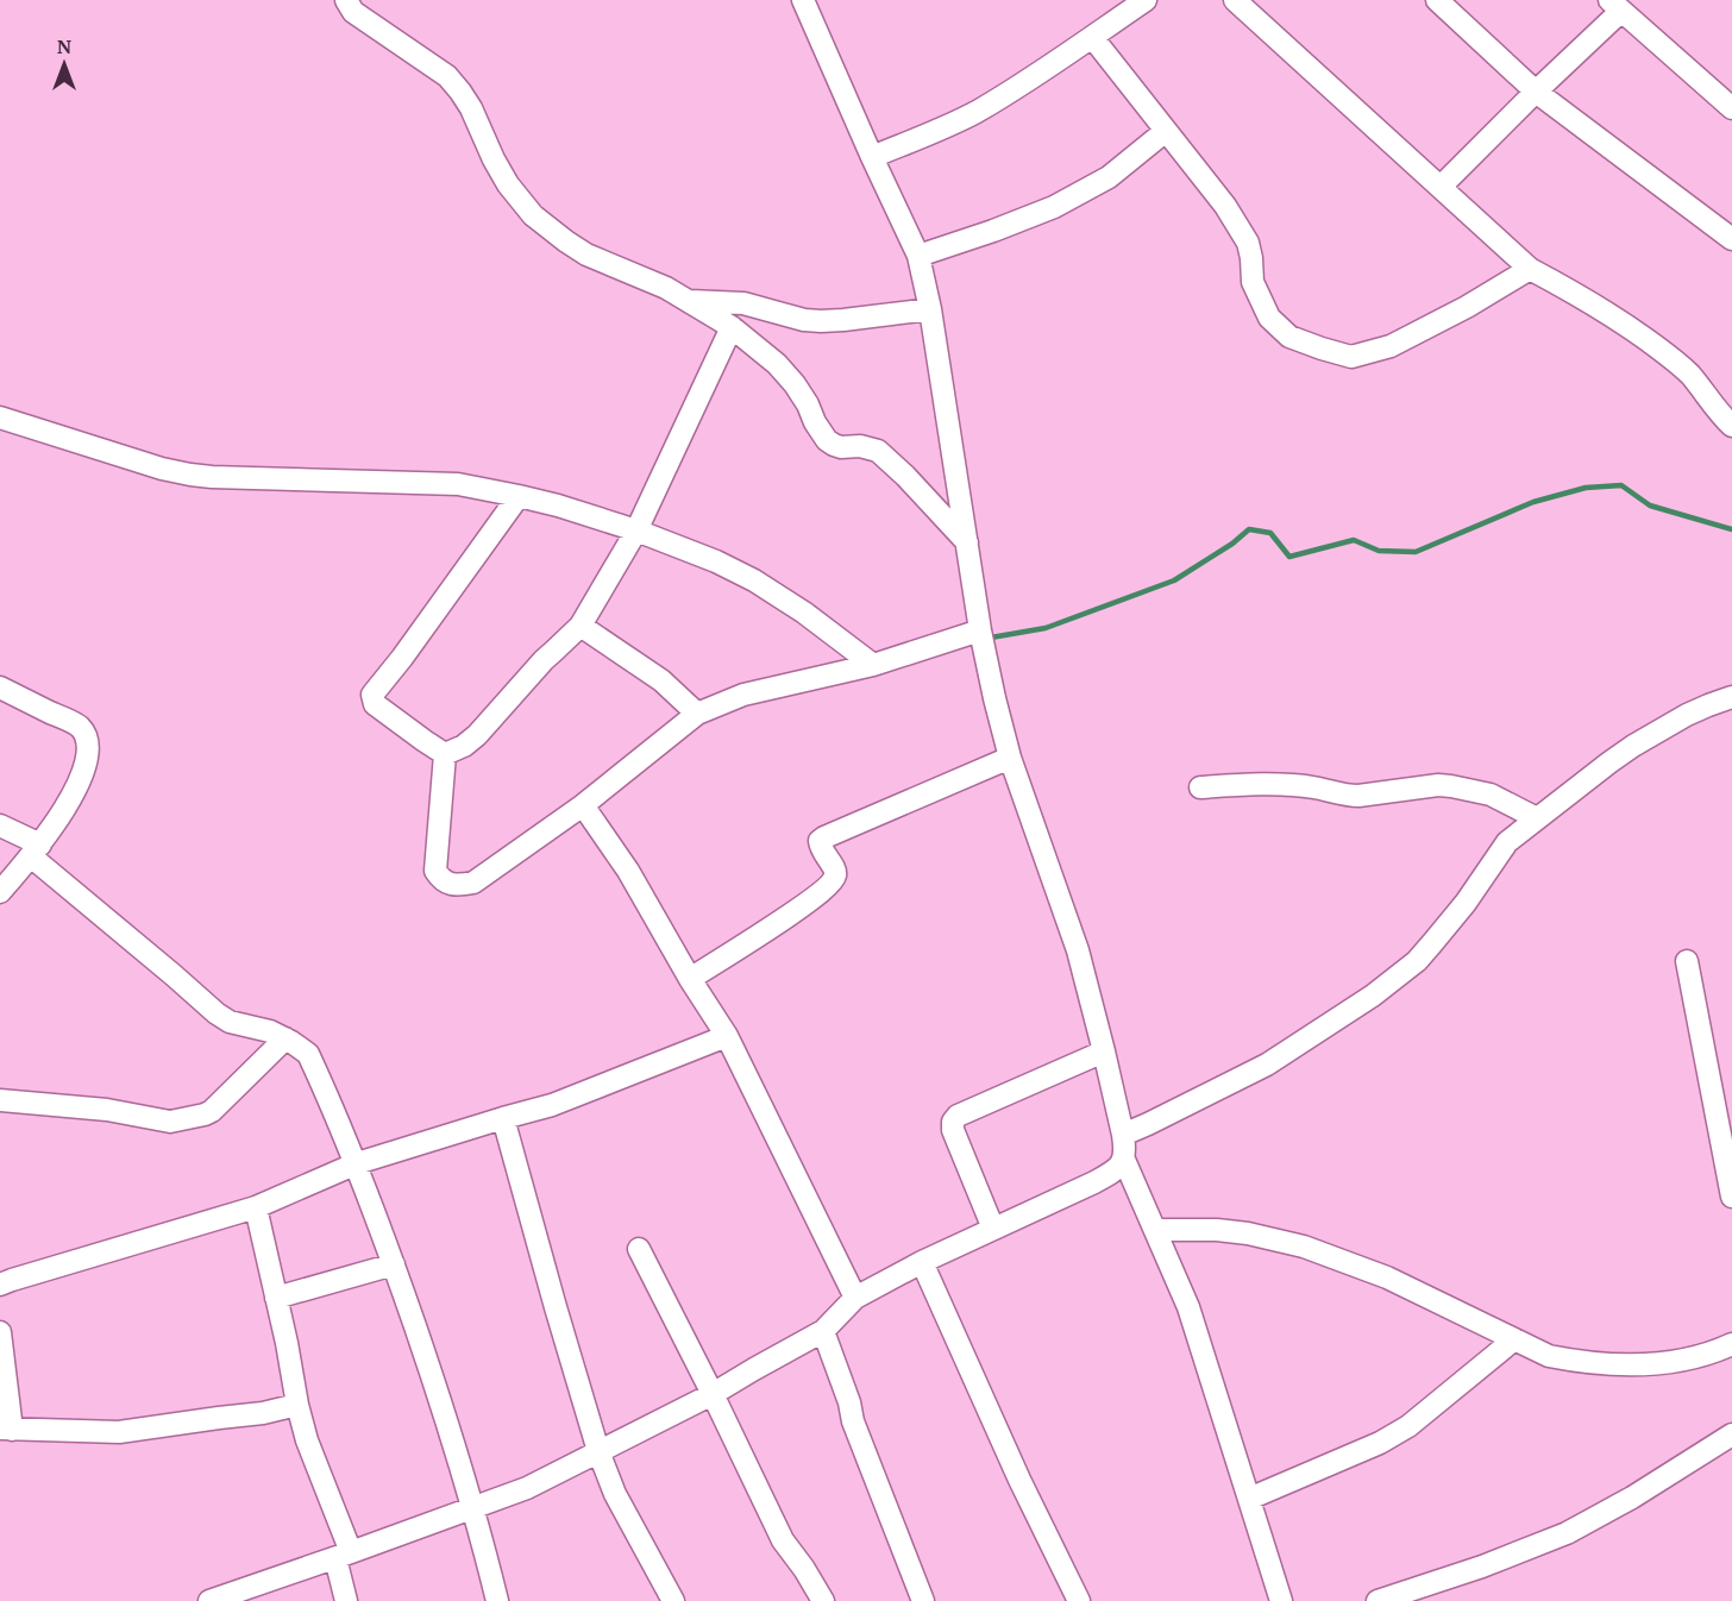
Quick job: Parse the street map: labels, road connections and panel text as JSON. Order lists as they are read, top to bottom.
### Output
{
  "north": "top"
}
